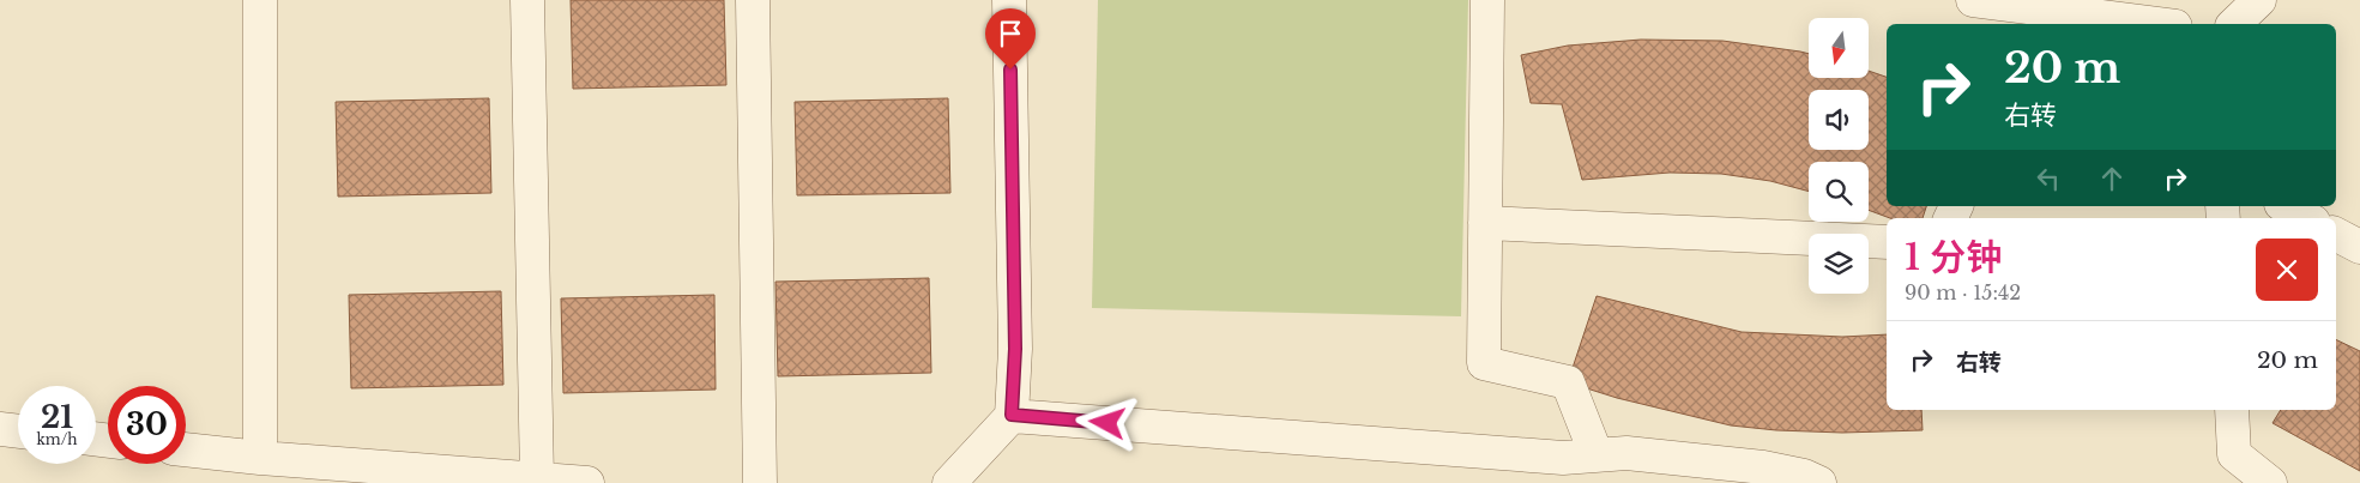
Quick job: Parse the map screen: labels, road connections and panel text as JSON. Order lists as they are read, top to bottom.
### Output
{
  "north": "bottom",
  "page": {
    "turn": ["20 m", "右转"],
    "heading": ["1 分钟", "90 m · 15:42"],
    "list": [
      {
        "name": "右转",
        "value": "20 m"
      }
    ],
    "speed": "21 km/h",
    "limit": "30"
  }
}
